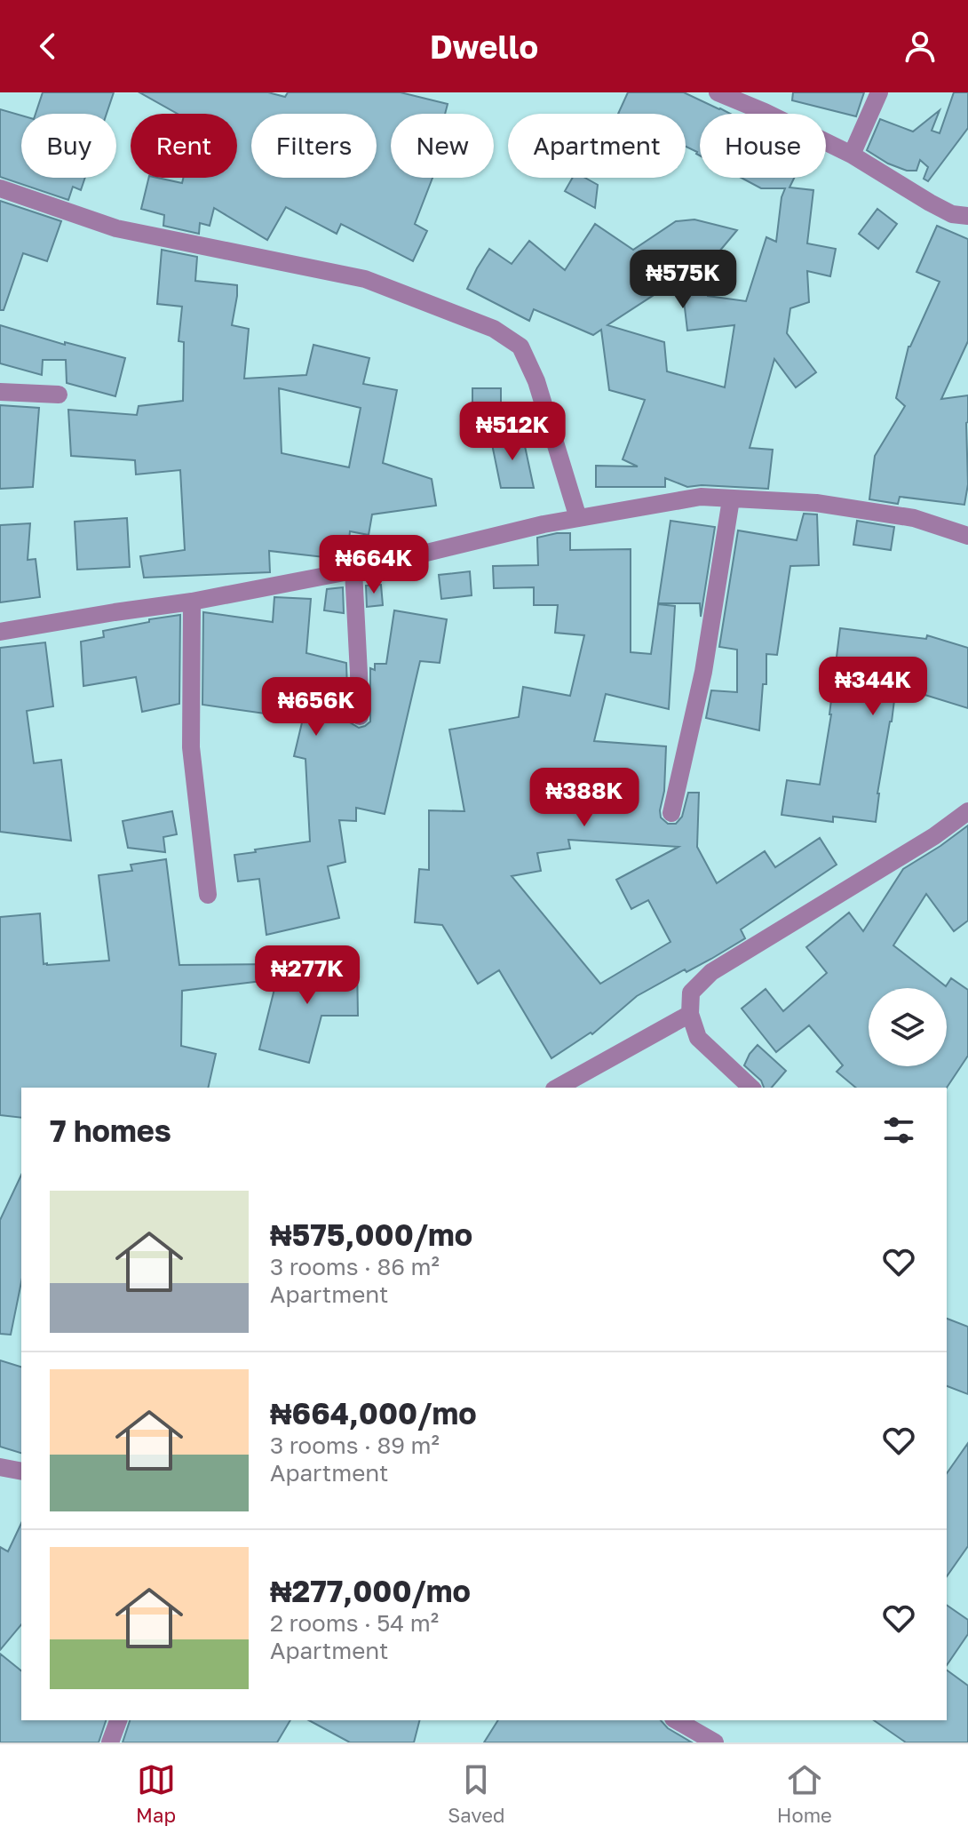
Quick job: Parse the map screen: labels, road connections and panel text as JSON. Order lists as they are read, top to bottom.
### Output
{
  "page": {
    "header": "Dwello",
    "chip": [
      "Buy",
      "Rent",
      "Filters",
      "New",
      "Apartment",
      "House"
    ],
    "price": [
      "₦575K",
      "₦512K",
      "₦664K",
      "₦344K",
      "₦656K",
      "₦388K",
      "₦277K"
    ],
    "heading": "7 homes",
    "list": [
      {
        "name": "₦575,000/mo",
        "note": "3 rooms · 86 m² · Apartment"
      },
      {
        "name": "₦664,000/mo",
        "note": "3 rooms · 89 m² · Apartment"
      },
      {
        "name": "₦277,000/mo",
        "note": "2 rooms · 54 m² · Apartment"
      }
    ],
    "tabs": ["Map", "Saved", "Home"]
  }
}
